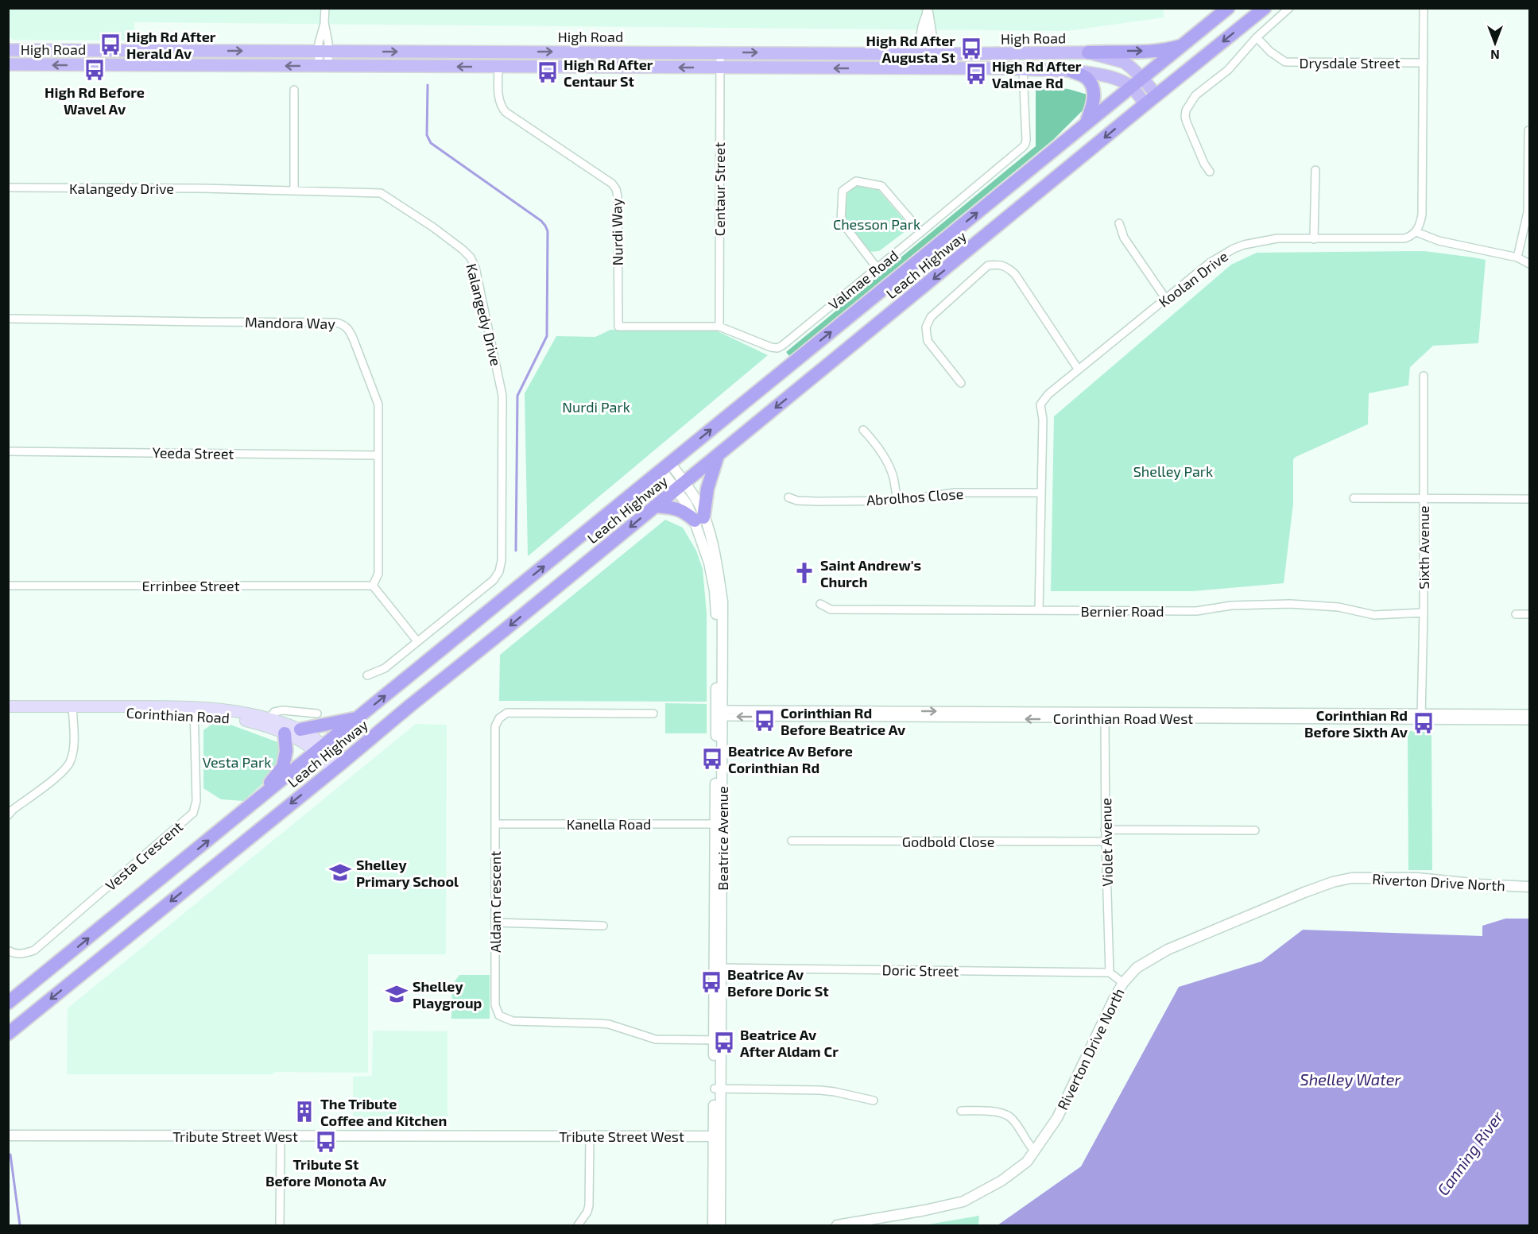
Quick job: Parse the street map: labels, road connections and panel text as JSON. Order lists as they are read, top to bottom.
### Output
{
  "streets": {
    "highway": ["Leach Highway"],
    "main road": ["High Road", "Corinthian Road"],
    "street": [
      "Drysdale Street",
      "Kalangedy Drive",
      "Centaur Street",
      "Nurdi Way",
      "Koolan Drive",
      "Valmae Road",
      "Mandora Way",
      "Yeeda Street",
      "Abrolhos Close",
      "Sixth Avenue",
      "Errinbee Street",
      "Bernier Road",
      "Corinthian Road West",
      "Kanella Road",
      "Beatrice Avenue",
      "Godbold Close",
      "Violet Avenue",
      "Vesta Crescent",
      "Riverton Drive North",
      "Aldam Crescent",
      "Doric Street",
      "Tribute Street West"
    ]
  },
  "crossings": [
    ["High Road", "Centaur Street"],
    ["High Road", "Nurdi Way"],
    ["High Road", "Leach Highway"],
    ["High Road", "Valmae Road"],
    ["Centaur Street", "Nurdi Way"],
    ["Centaur Street", "Valmae Road"],
    ["Nurdi Way", "Valmae Road"],
    ["Leach Highway", "Corinthian Road"],
    ["Leach Highway", "Beatrice Avenue"],
    ["Koolan Drive", "Abrolhos Close"],
    ["Koolan Drive", "Bernier Road"],
    ["Mandora Way", "Yeeda Street"],
    ["Mandora Way", "Errinbee Street"],
    ["Sixth Avenue", "Bernier Road"],
    ["Sixth Avenue", "Corinthian Road West"],
    ["Corinthian Road", "Vesta Crescent"],
    ["Corinthian Road West", "Beatrice Avenue"],
    ["Corinthian Road West", "Violet Avenue"],
    ["Kanella Road", "Beatrice Avenue"],
    ["Kanella Road", "Aldam Crescent"],
    ["Beatrice Avenue", "Aldam Crescent"],
    ["Beatrice Avenue", "Doric Street"],
    ["Beatrice Avenue", "Tribute Street West"],
    ["Godbold Close", "Violet Avenue"],
    ["Violet Avenue", "Doric Street"]
  ],
  "water": ["Shelley Water", "Canning River"],
  "parks": [
    "Chesson Park",
    "Nurdi Park",
    "Shelley Park",
    "Vesta Park"
  ],
  "places": {
    "bus stop": [
      "High Rd After Herald Av",
      "High Rd After Augusta St",
      "High Rd Before Wavel Av",
      "High Rd After Centaur St",
      "High Rd After Valmae Rd",
      "Corinthian Rd Before Beatrice Av",
      "Corinthian Rd Before Sixth Av",
      "Beatrice Av Before Corinthian Rd",
      "Beatrice Av Before Doric St",
      "Beatrice Av After Aldam Cr",
      "Tribute St Before Monota Av"
    ],
    "church": ["Saint Andrew's Church"],
    "school or university": ["Shelley Primary School", "Shelley Playgroup"],
    "building": ["The Tribute Coffee and Kitchen"]
  },
  "north": "bottom"
}
